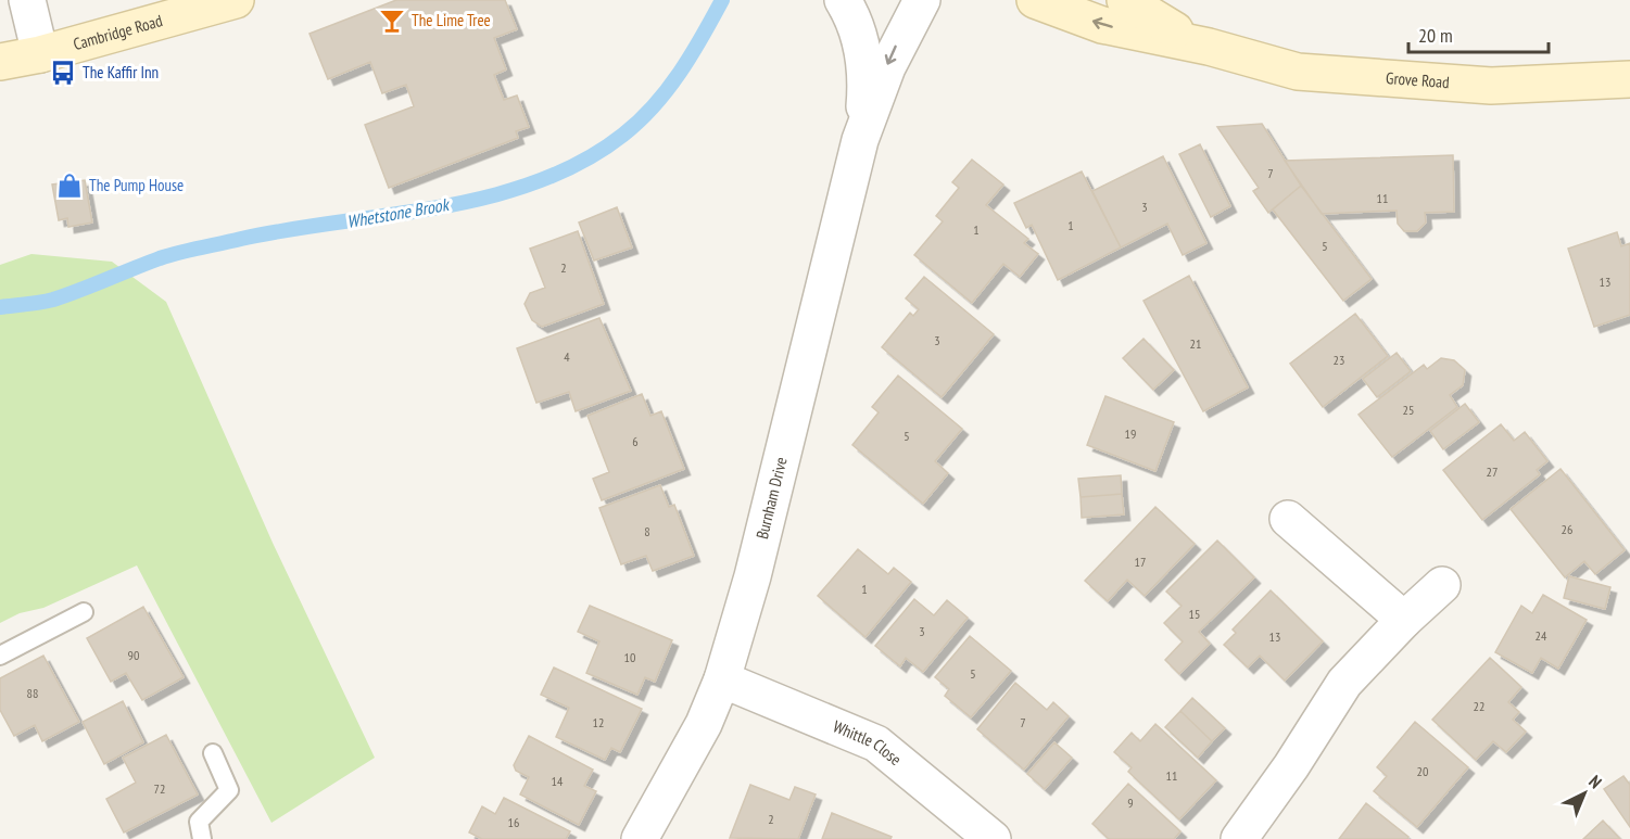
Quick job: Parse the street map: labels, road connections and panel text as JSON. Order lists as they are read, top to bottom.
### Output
{
  "streets": {
    "street": [
      "Cambridge Road",
      "Grove Road",
      "Burnham Drive",
      "Whittle Close"
    ]
  },
  "crossings": [
    ["Burnham Drive", "Whittle Close"]
  ],
  "water": ["Whetstone Brook"],
  "places": {
    "bar": ["The Lime Tree"],
    "bus stop": ["The Kaffir Inn"],
    "shop": ["The Pump House"]
  },
  "house_numbers": [
    "7",
    "11",
    "3",
    "1",
    "1",
    "5",
    "2",
    "13",
    "3",
    "21",
    "4",
    "23",
    "25",
    "19",
    "5",
    "6",
    "27",
    "26",
    "8",
    "17",
    "1",
    "15",
    "3",
    "24",
    "13",
    "90",
    "10",
    "5",
    "88",
    "22",
    "12",
    "7",
    "20",
    "11",
    "14",
    "72",
    "9",
    "2",
    "16"
  ],
  "scale_bar": "20 m",
  "north": "top right"
}
